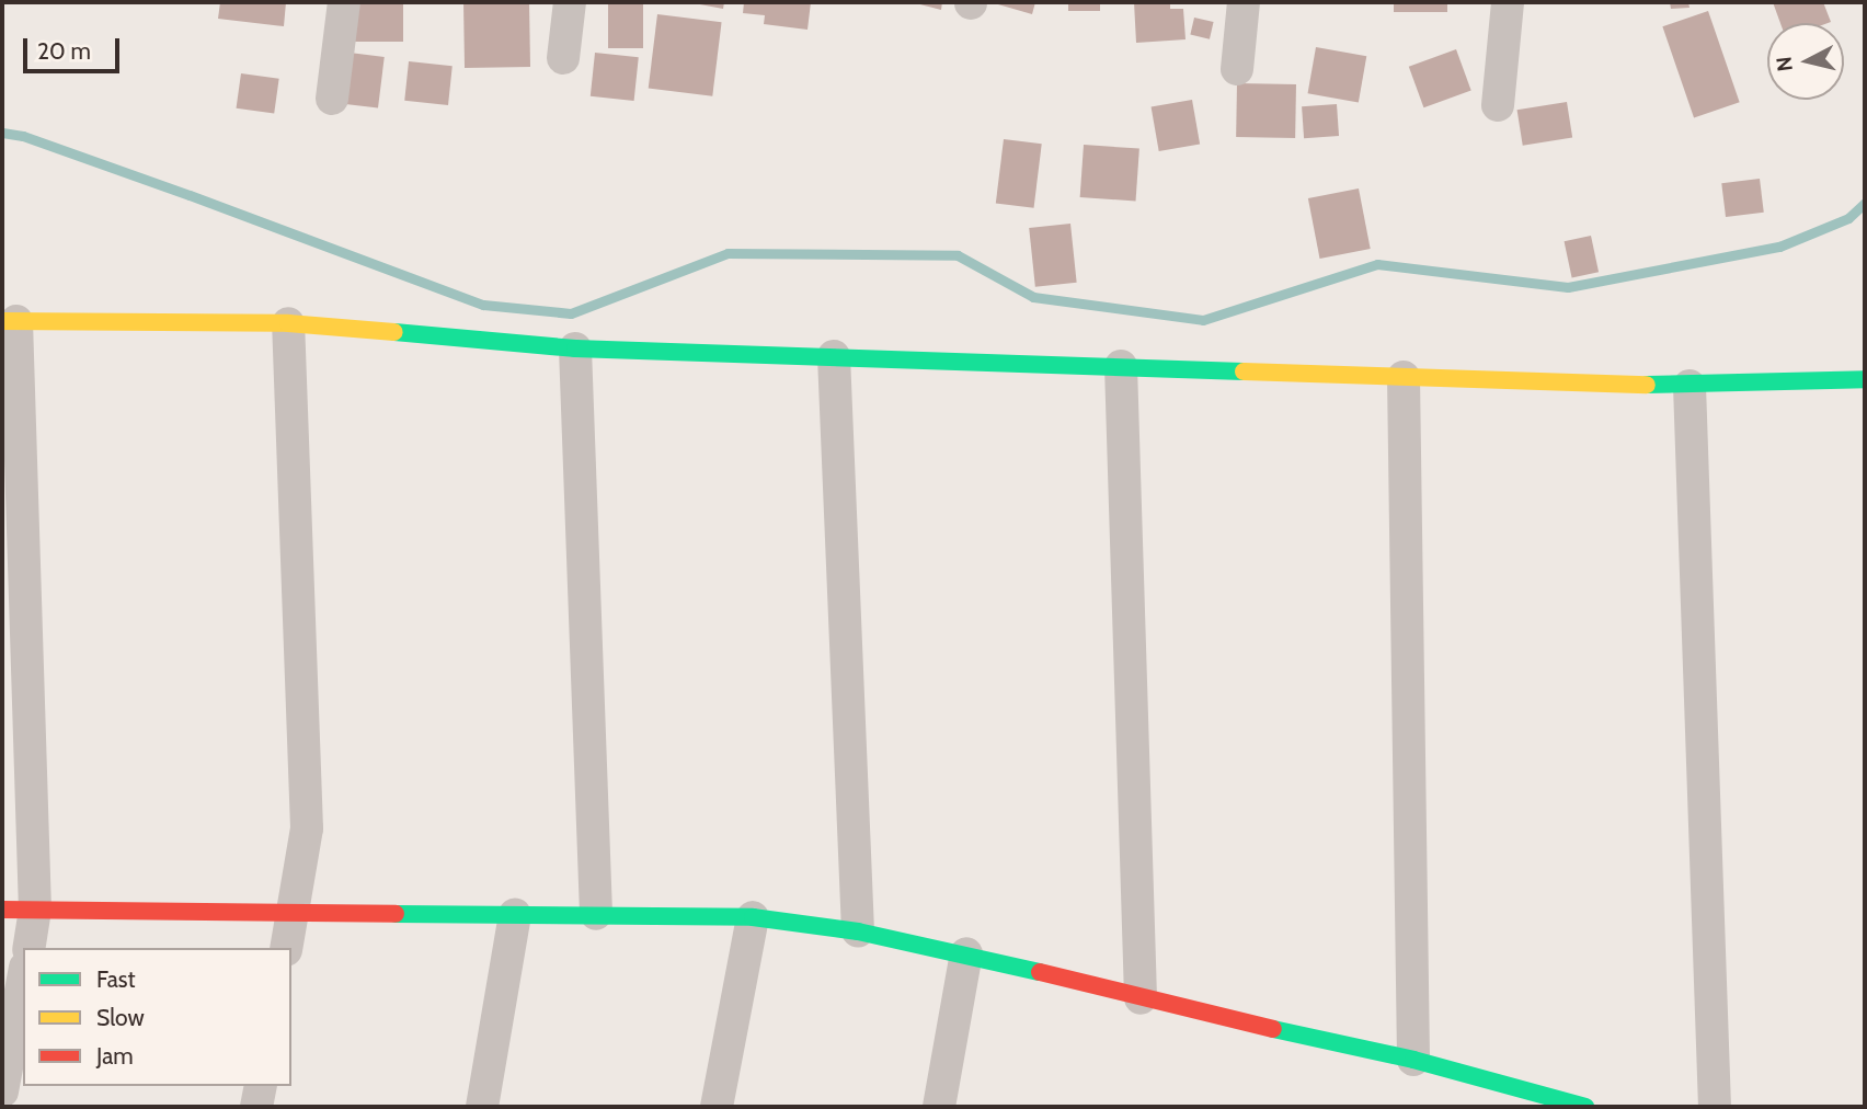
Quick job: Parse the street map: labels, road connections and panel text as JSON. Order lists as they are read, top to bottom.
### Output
{
  "legend": ["Fast", "Slow", "Jam"],
  "scale_bar": "20 m",
  "north": "left"
}
